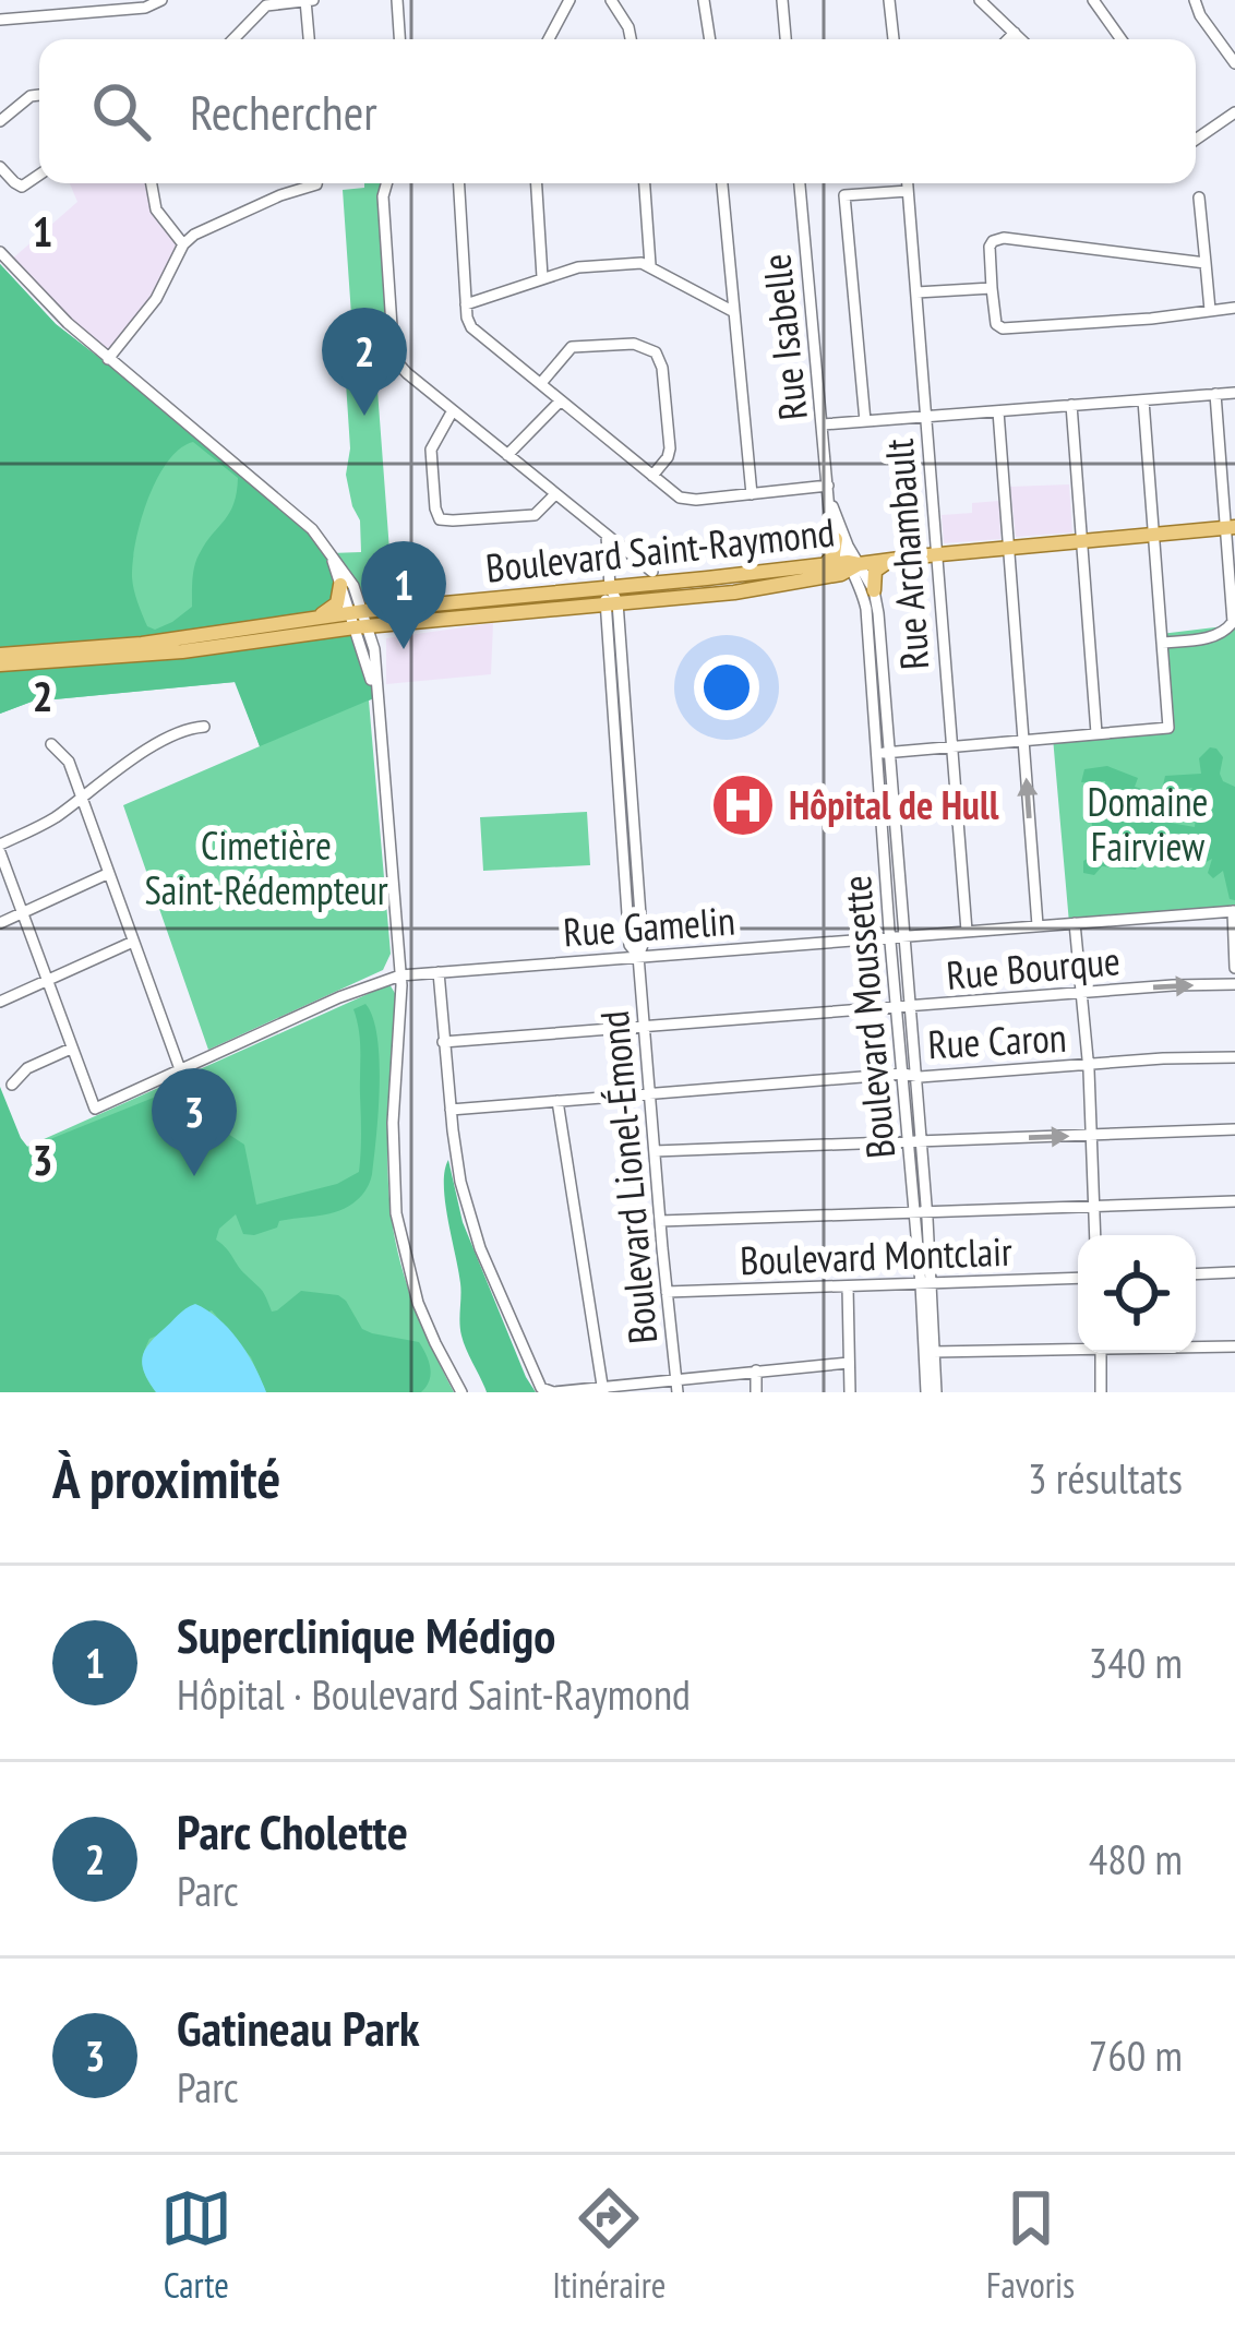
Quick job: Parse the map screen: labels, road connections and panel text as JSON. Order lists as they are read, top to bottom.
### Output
{
  "streets": {
    "main road": ["Boulevard Saint-Raymond"],
    "street": [
      "Rue Isabelle",
      "Rue Archambault",
      "Rue Gamelin",
      "Rue Bourque",
      "Boulevard Moussette",
      "Rue Caron",
      "Boulevard Lionel-Émond",
      "Boulevard Montclair"
    ]
  },
  "crossings": [
    ["Rue Isabelle", "Boulevard Saint-Raymond"],
    ["Rue Isabelle", "Boulevard Moussette"],
    ["Boulevard Saint-Raymond", "Rue Archambault"],
    ["Boulevard Saint-Raymond", "Boulevard Moussette"],
    ["Boulevard Saint-Raymond", "Boulevard Lionel-Émond"],
    ["Rue Archambault", "Rue Gamelin"],
    ["Rue Gamelin", "Boulevard Moussette"],
    ["Rue Gamelin", "Boulevard Lionel-Émond"],
    ["Rue Bourque", "Boulevard Moussette"],
    ["Rue Bourque", "Boulevard Lionel-Émond"],
    ["Boulevard Moussette", "Rue Caron"],
    ["Boulevard Moussette", "Boulevard Montclair"],
    ["Rue Caron", "Boulevard Lionel-Émond"],
    ["Boulevard Lionel-Émond", "Boulevard Montclair"]
  ],
  "parks": ["Domaine Fairview", "Cimetière Saint-Rédempteur"],
  "places": {
    "hospital": ["Hôpital de Hull"]
  },
  "page": {
    "search": "Rechercher",
    "pins": ["2", "1", "3"],
    "heading": ["À proximité", "3 résultats"],
    "list": [
      {
        "mark": "1",
        "name": "Superclinique Médigo",
        "note": "Hôpital · Boulevard Saint-Raymond",
        "value": "340 m"
      },
      {
        "mark": "2",
        "name": "Parc Cholette",
        "note": "Parc",
        "value": "480 m"
      },
      {
        "mark": "3",
        "name": "Gatineau Park",
        "note": "Parc",
        "value": "760 m"
      }
    ],
    "nav": ["Carte", "Itinéraire", "Favoris"]
  },
  "grid": {
    "rows": ["1", "2", "3"]
  }
}
